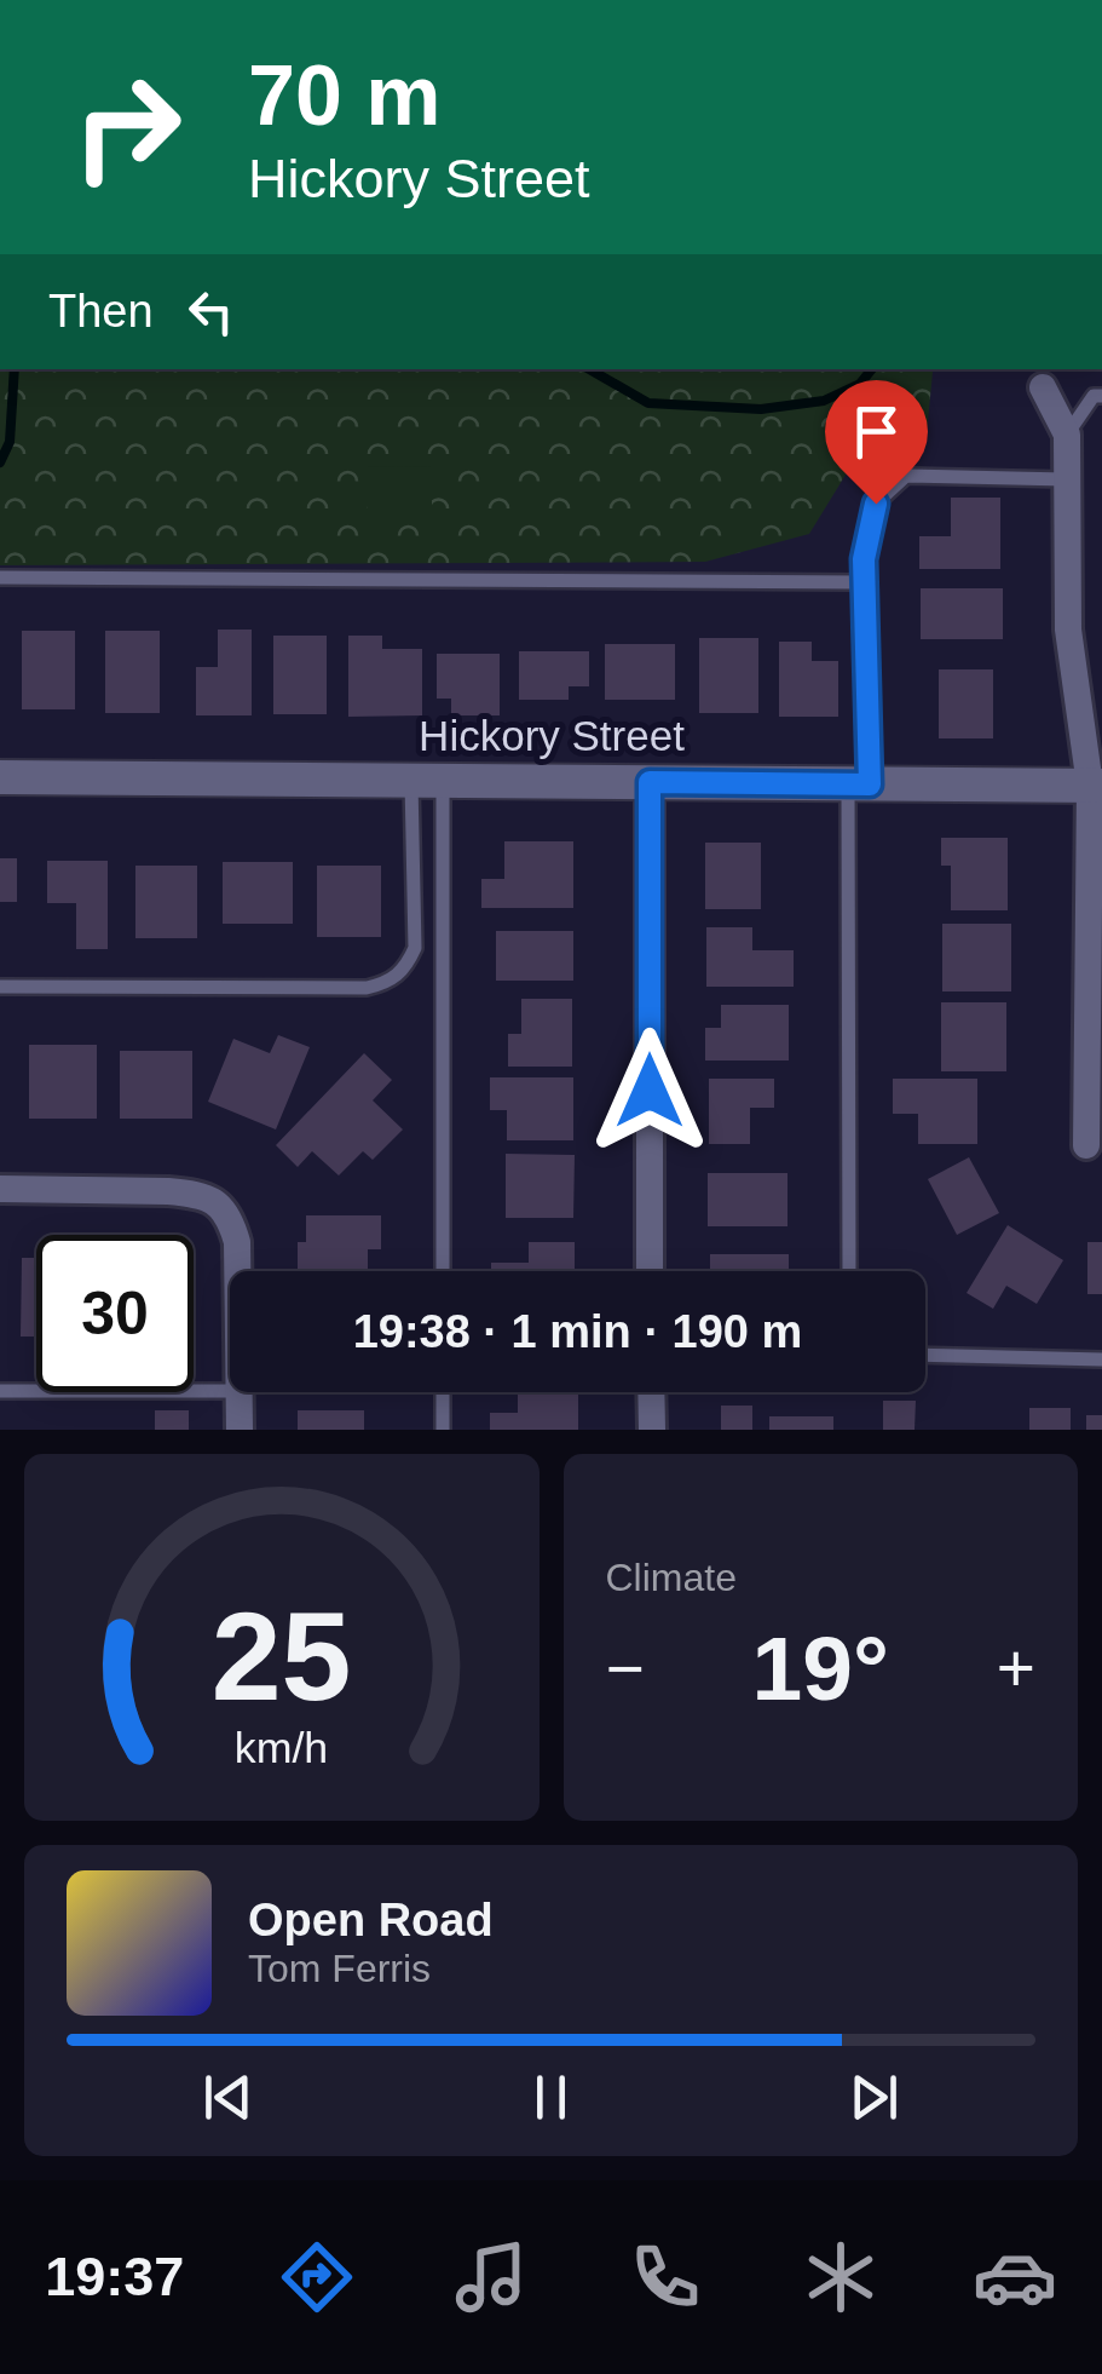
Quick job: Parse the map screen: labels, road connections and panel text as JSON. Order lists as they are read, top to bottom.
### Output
{
  "streets": {
    "street": ["Hickory Street"]
  },
  "page": {
    "turn": ["70 m", "Hickory Street"],
    "then": "Then",
    "limit": "30",
    "trip": "19:38 · 1 min · 190 m",
    "tile": "Climate",
    "heat": ["−", "19°", "+"],
    "song": ["Open Road", "Tom Ferris"],
    "tabs": "19:37",
    "gauge": ["25", "km/h"]
  }
}
